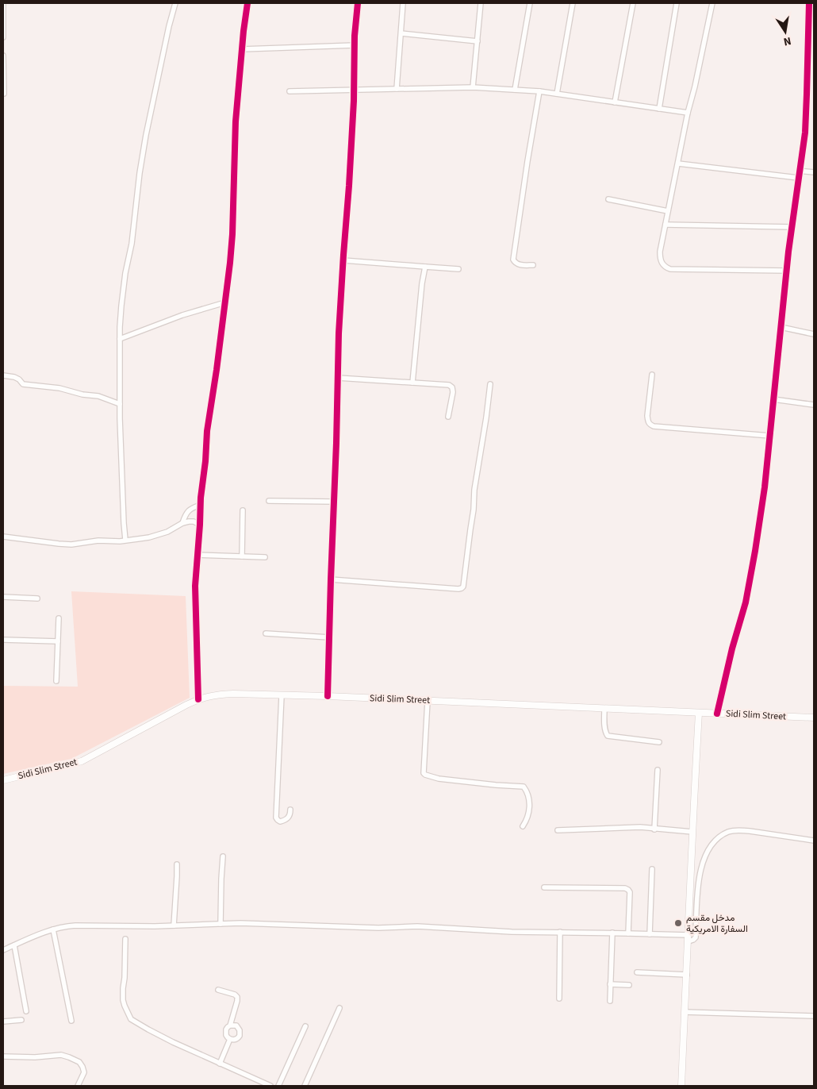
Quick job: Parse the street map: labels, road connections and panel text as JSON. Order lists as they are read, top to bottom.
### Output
{
  "streets": {
    "main road": ["Sidi Slim Street"]
  },
  "places": ["مدخل مقسم السفارة الامريكية"],
  "north": "bottom"
}
